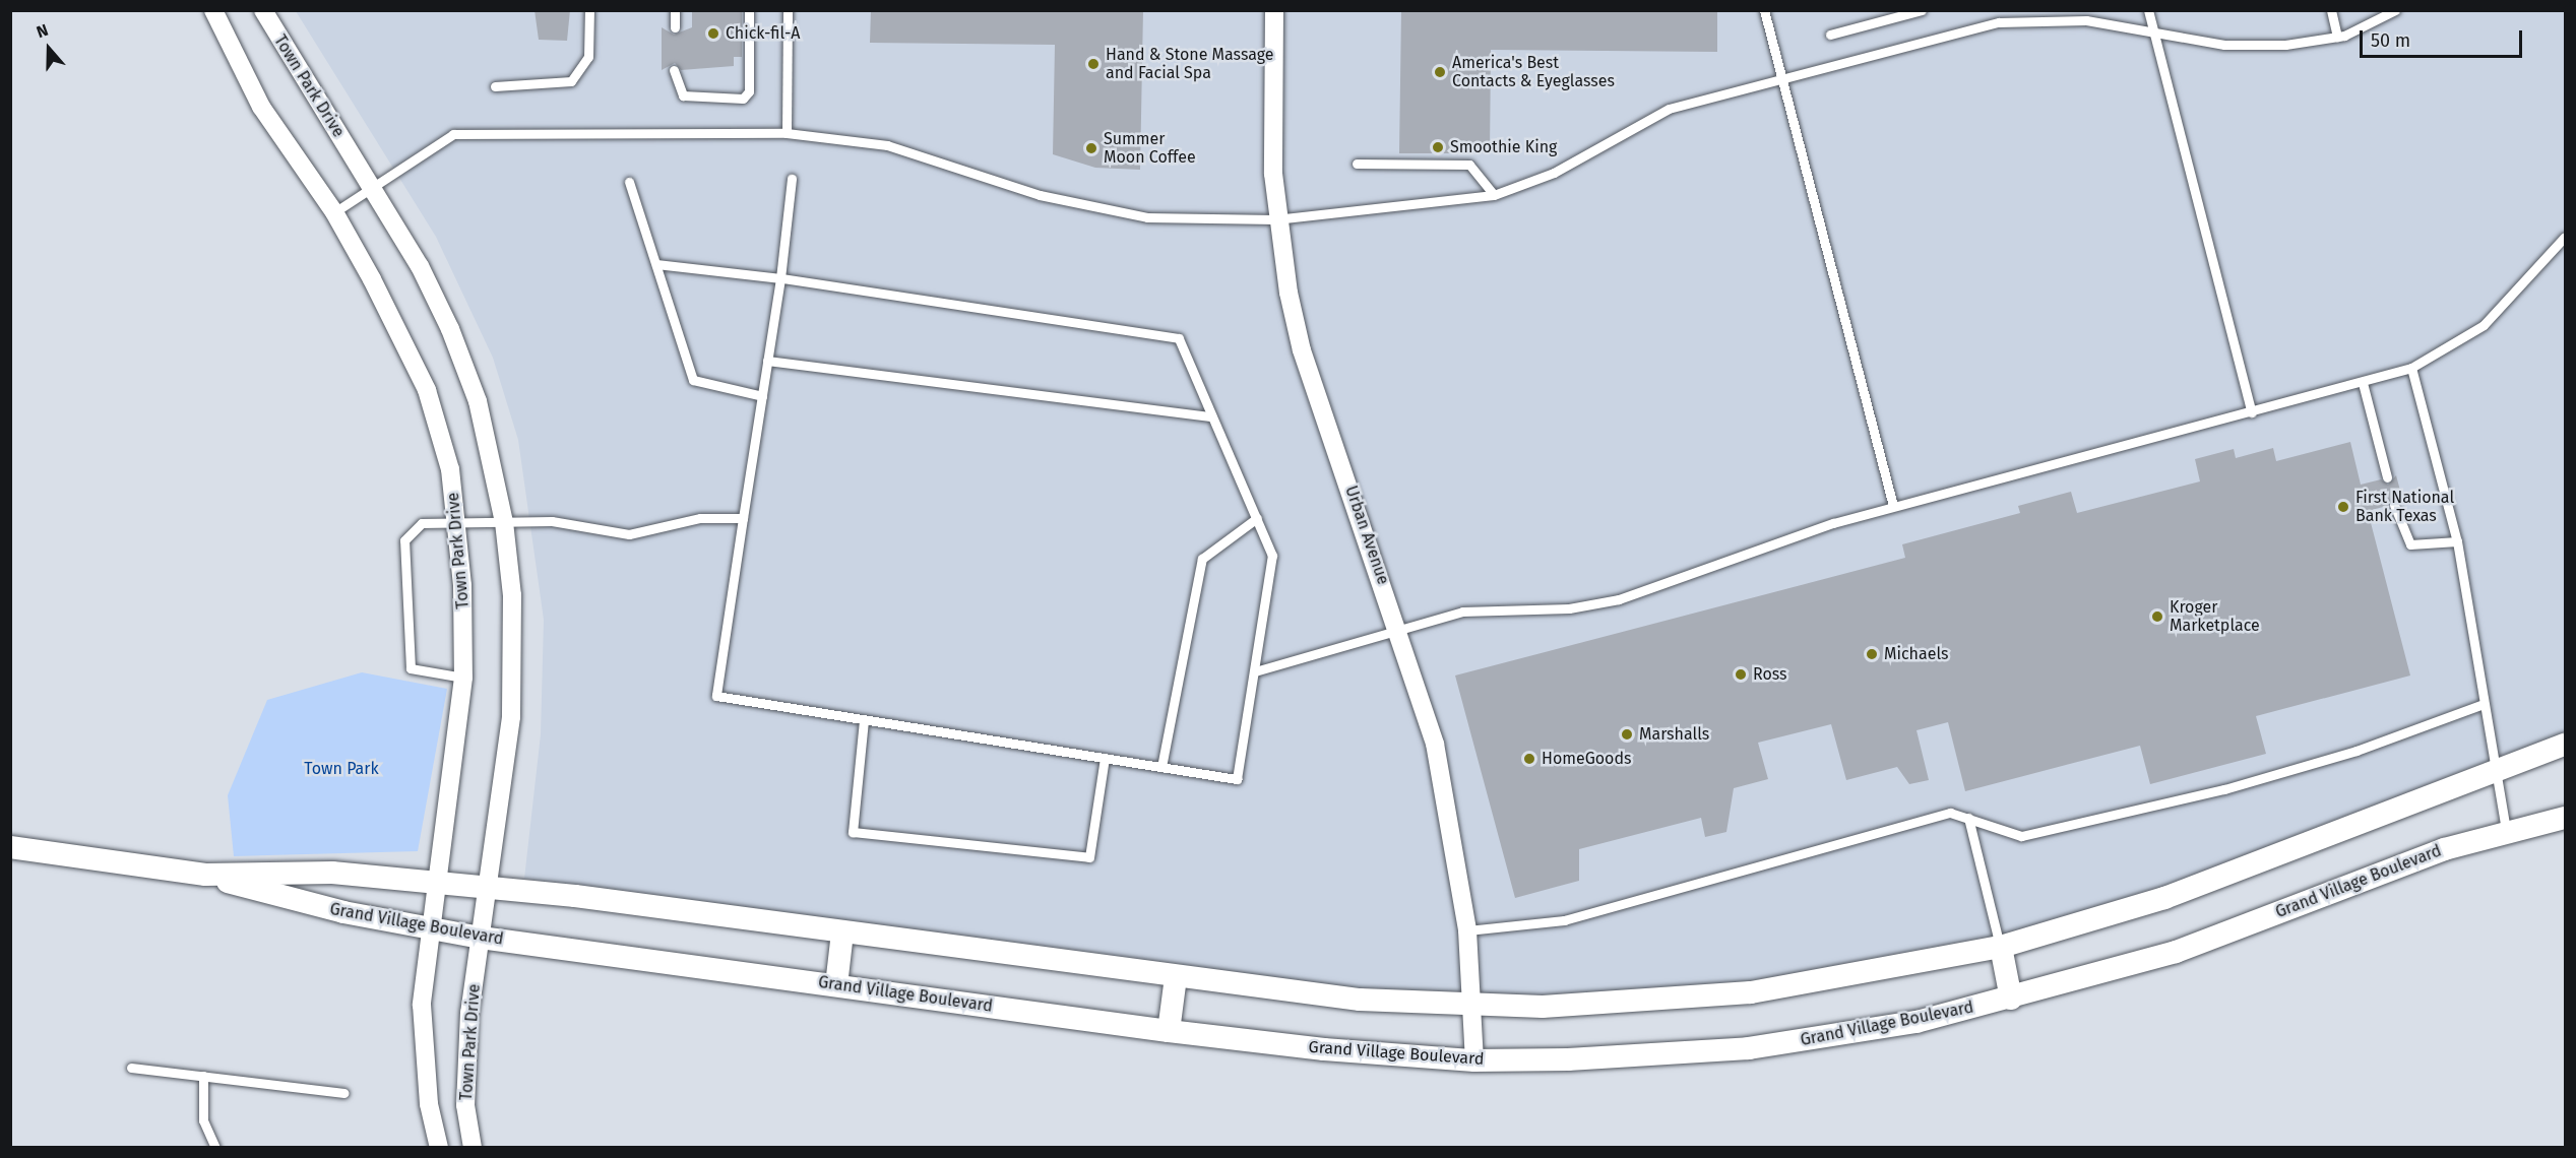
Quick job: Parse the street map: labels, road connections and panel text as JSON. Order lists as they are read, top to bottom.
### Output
{
  "streets": {
    "street": ["Town Park Drive", "Urban Avenue", "Grand Village Boulevard"]
  },
  "crossings": [
    ["Town Park Drive", "Grand Village Boulevard"],
    ["Urban Avenue", "Grand Village Boulevard"]
  ],
  "parks": ["Town Park"],
  "places": [
    "Chick-fil-A",
    "Hand & Stone Massage and Facial Spa",
    "America's Best Contacts & Eyeglasses",
    "Smoothie King",
    "Summer Moon Coffee",
    "First National Bank Texas",
    "Kroger Marketplace",
    "Michaels",
    "Ross",
    "Marshalls",
    "HomeGoods"
  ],
  "scale_bar": "50 m",
  "north": "top"
}
